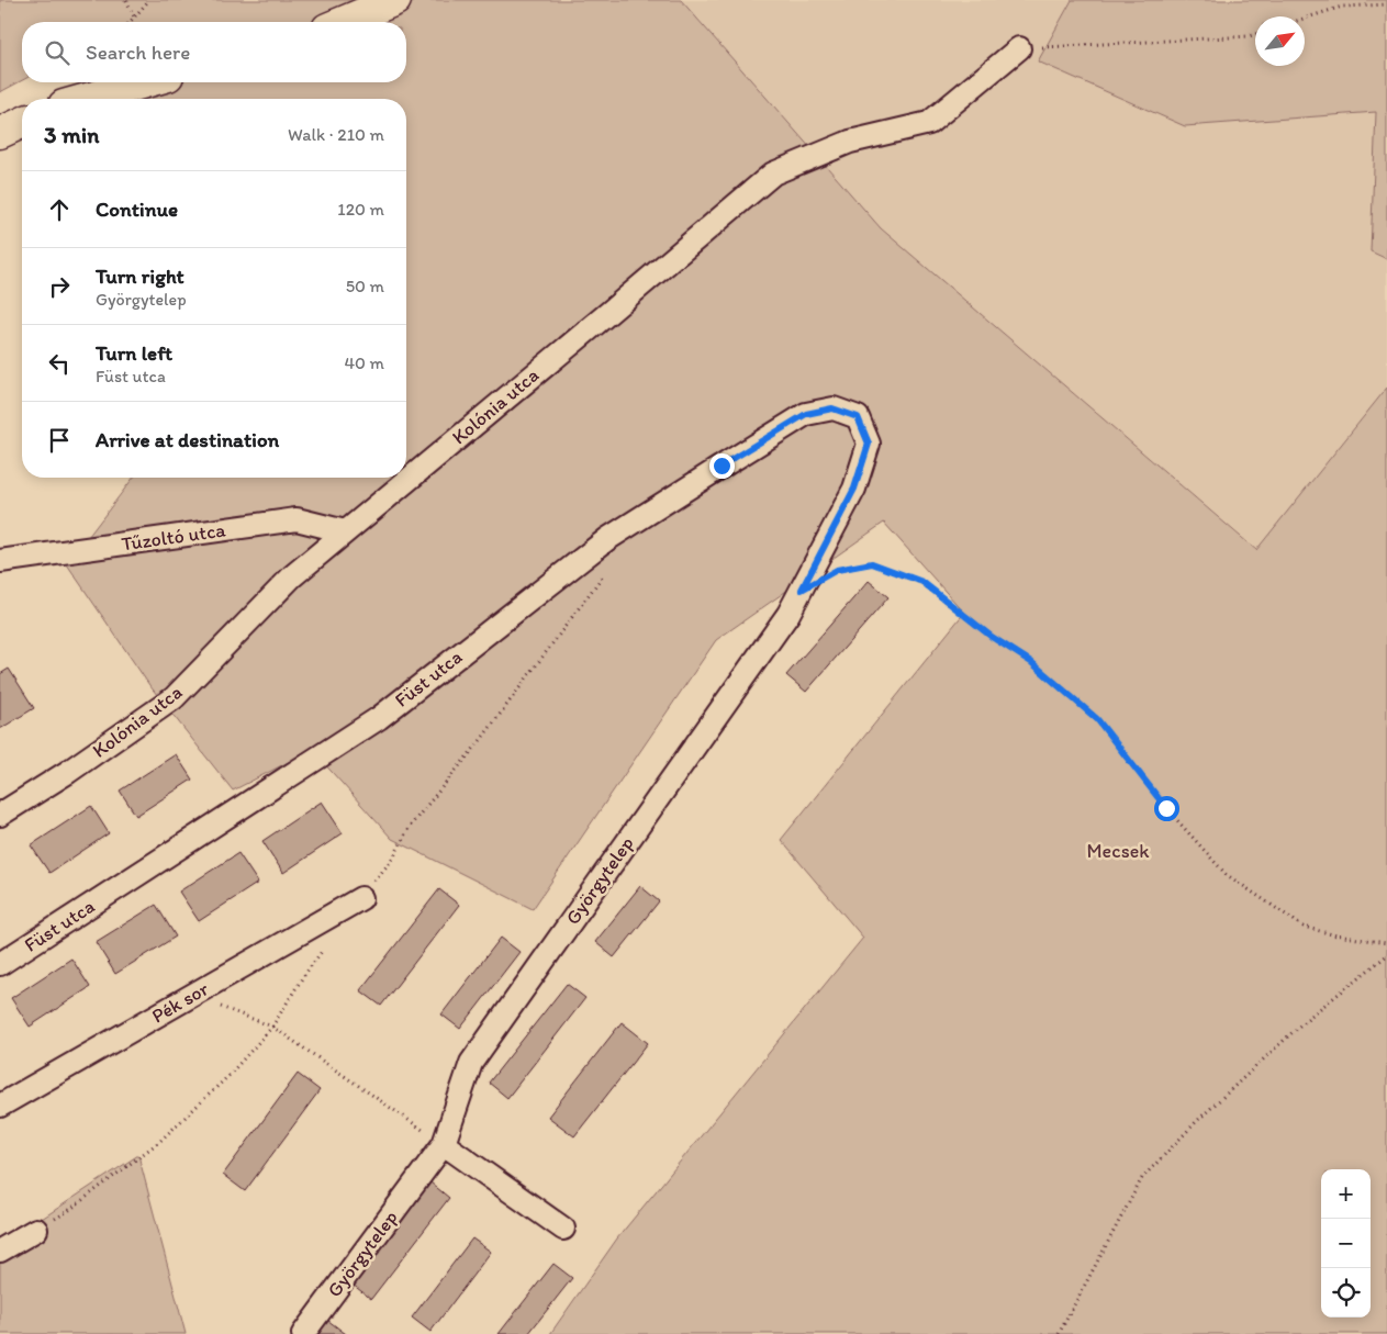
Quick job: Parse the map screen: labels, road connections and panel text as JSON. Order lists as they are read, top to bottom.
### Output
{
  "streets": {
    "street": [
      "Kolónia utca",
      "Tűzoltó utca",
      "Füst utca",
      "Györgytelep",
      "Pék sor"
    ]
  },
  "crossings": [
    ["Kolónia utca", "Tűzoltó utca"],
    ["Füst utca", "Györgytelep"]
  ],
  "parks": ["Mecsek"],
  "north": "top right",
  "page": {
    "search": "Search here",
    "heading": ["3 min", "Walk · 210 m"],
    "list": [
      ["Continue", "120 m"],
      ["Turn right", "Györgytelep", "50 m"],
      ["Turn left", "Füst utca", "40 m"],
      "Arrive at destination"
    ],
    "map_buttons": ["+", "−"]
  }
}
